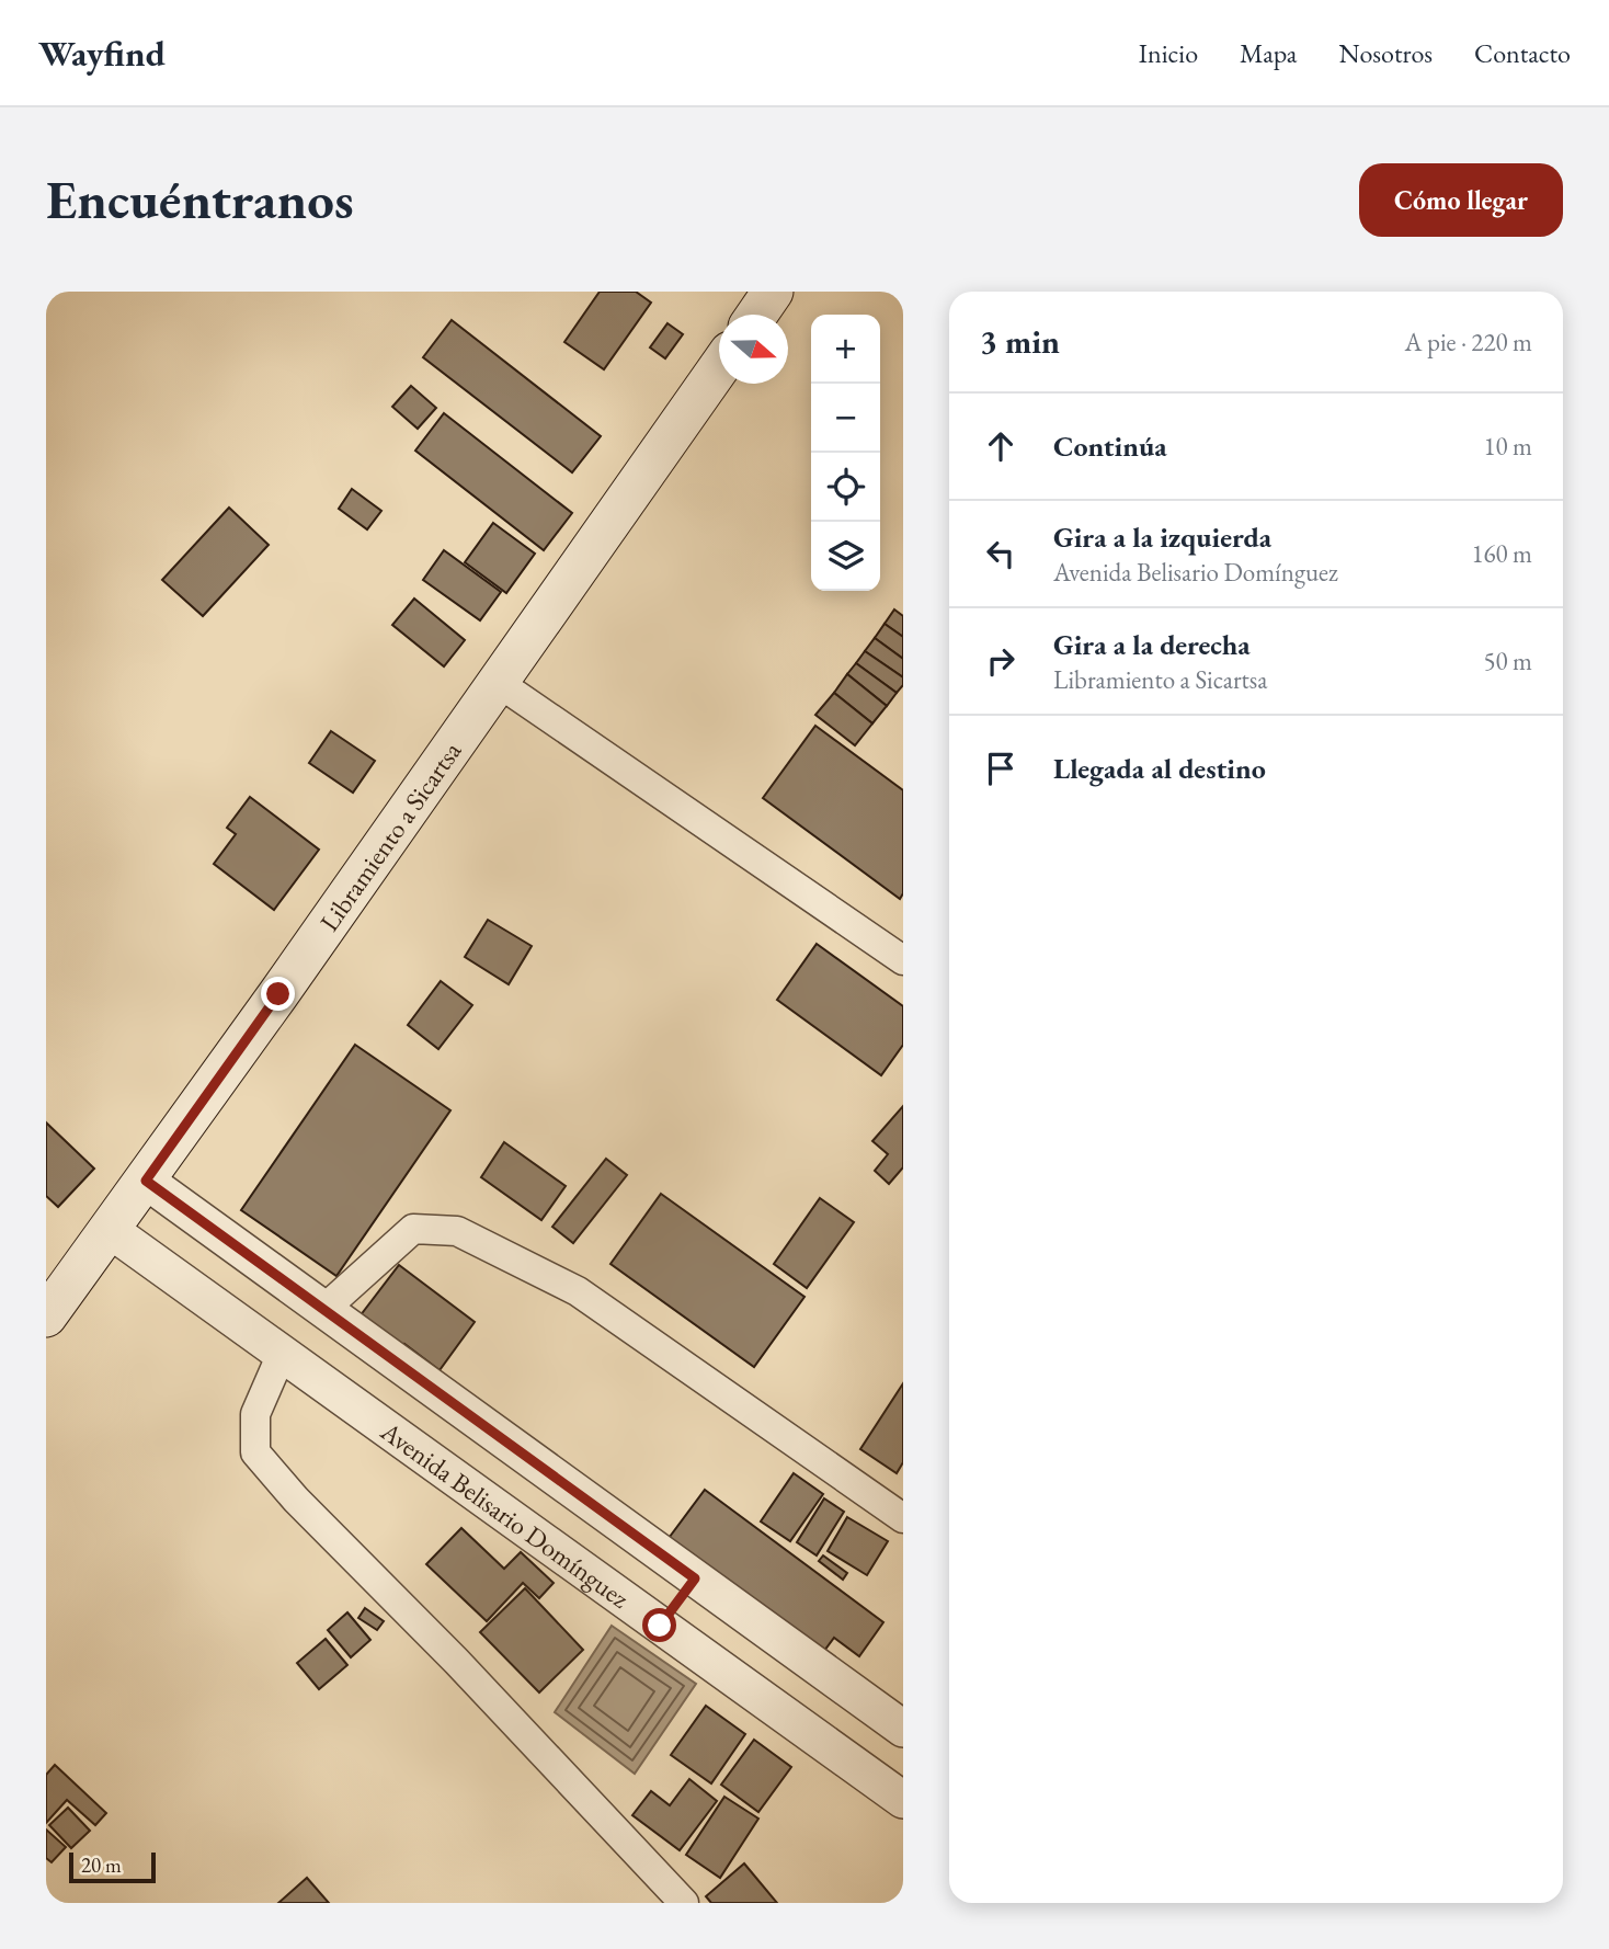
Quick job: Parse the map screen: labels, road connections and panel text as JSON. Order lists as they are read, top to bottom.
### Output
{
  "streets": {
    "main road": ["Libramiento a Sicartsa"],
    "street": ["Avenida Belisario Domínguez"]
  },
  "crossings": [
    ["Libramiento a Sicartsa", "Avenida Belisario Domínguez"]
  ],
  "scale_bar": "20 m",
  "north": "right",
  "page": {
    "header": "Wayfind",
    "nav": [
      "Inicio",
      "Mapa",
      "Nosotros",
      "Contacto"
    ],
    "buttons": "Cómo llegar",
    "title": "Encuéntranos",
    "heading": ["3 min", "A pie · 220 m"],
    "map_buttons": ["+", "−"],
    "list": [
      ["Continúa", "10 m"],
      ["Gira a la izquierda", "Avenida Belisario Domínguez", "160 m"],
      ["Gira a la derecha", "Libramiento a Sicartsa", "50 m"],
      "Llegada al destino"
    ],
    "scale": "20 m"
  }
}
